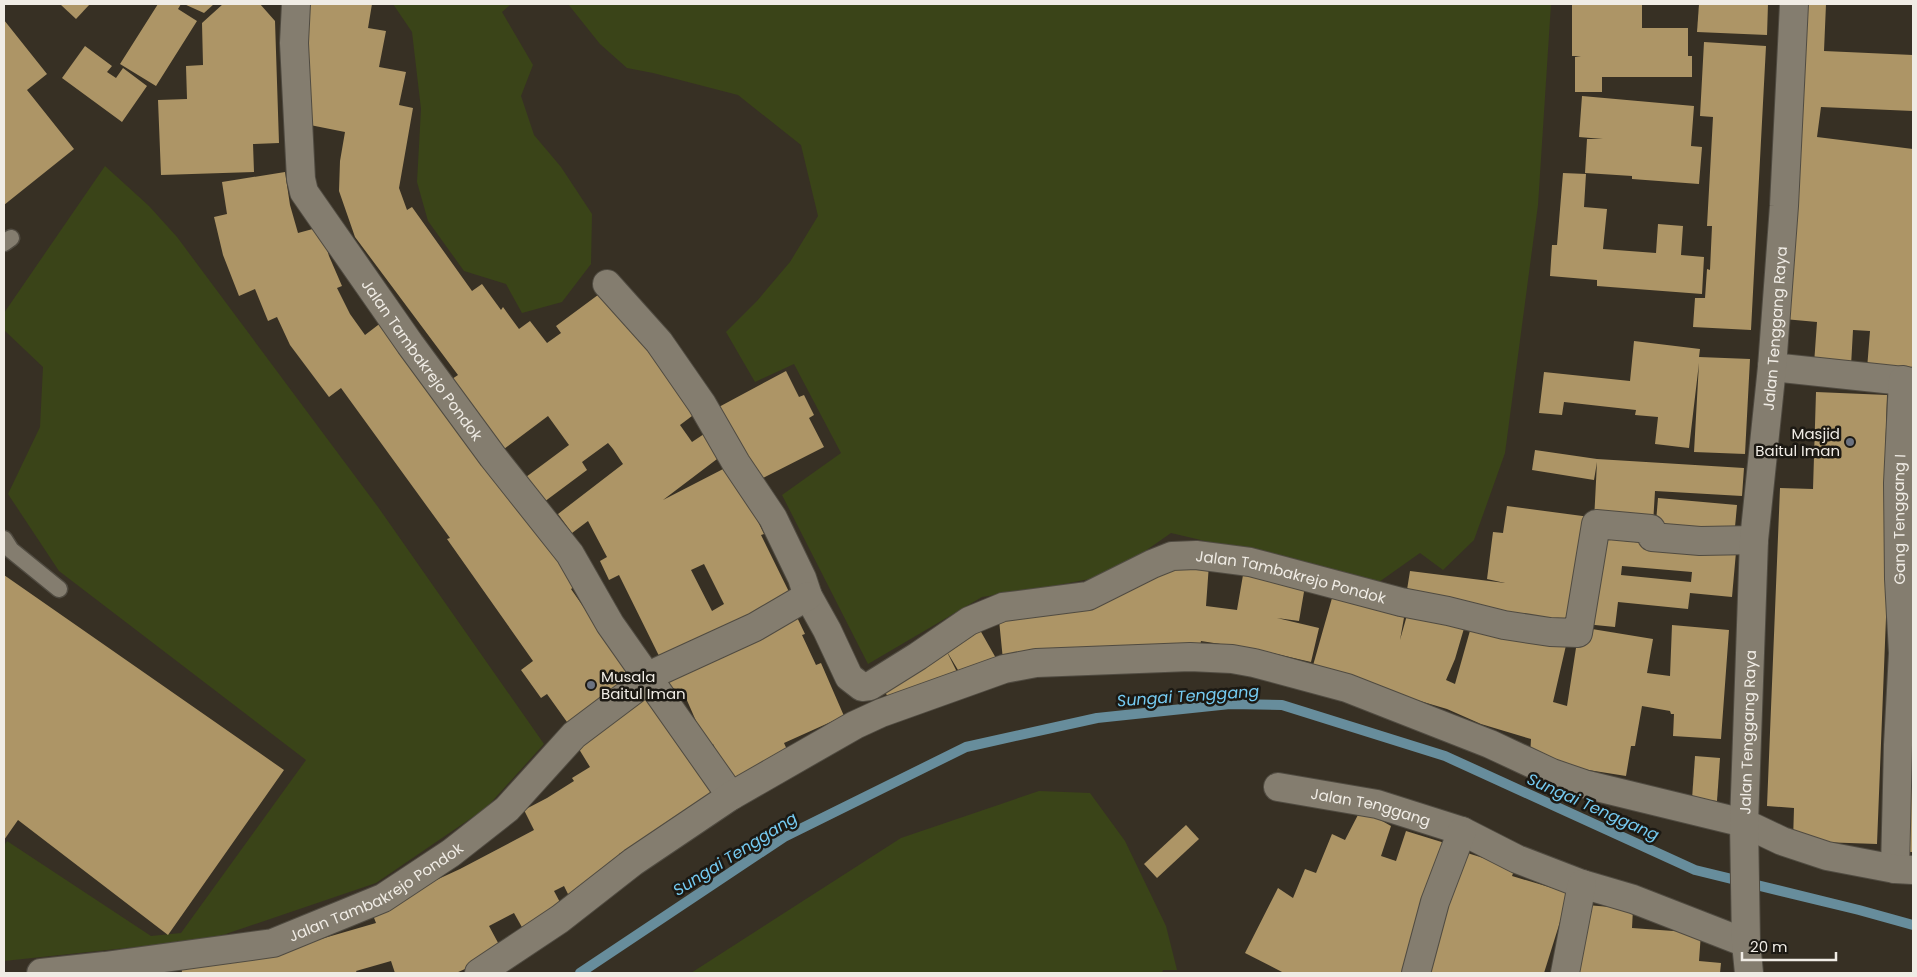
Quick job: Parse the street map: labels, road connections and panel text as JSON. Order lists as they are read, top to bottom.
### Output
{
  "streets": {
    "street": [
      "Jalan Tenggang Raya",
      "Jalan Tambakrejo Pondok",
      "Gang Tenggang I",
      "Jalan Tenggang"
    ]
  },
  "crossings": [
    ["Jalan Tenggang Raya", "Jalan Tambakrejo Pondok"],
    ["Jalan Tenggang Raya", "Jalan Tenggang"]
  ],
  "water": ["Sungai Tenggang"],
  "places": ["Masjid Baitul Iman", "Musala Baitul Iman"],
  "scale_bar": "20 m"
}
